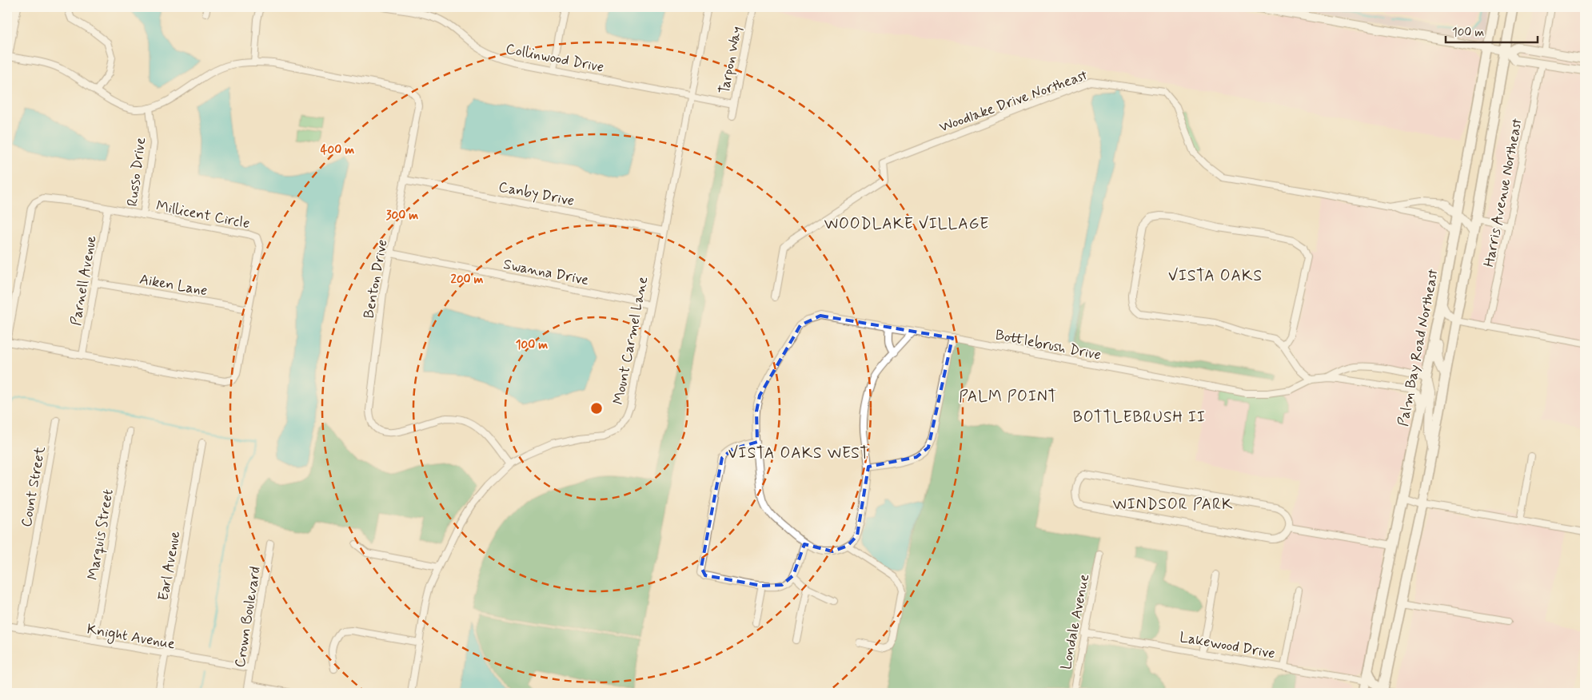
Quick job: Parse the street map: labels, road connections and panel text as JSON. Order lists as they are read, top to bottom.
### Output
{
  "streets": {
    "main road": ["Palm Bay Road Northeast"],
    "street": [
      "Collinwood Drive",
      "Tarpon Way",
      "Woodlake Drive Northeast",
      "Russo Drive",
      "Harris Avenue Northeast",
      "Canby Drive",
      "Millicent Circle",
      "Swanna Drive",
      "Benton Drive",
      "Parnell Avenue",
      "Aiken Lane",
      "Mount Carmel Lane",
      "Bottlebrush Drive",
      "Count Street",
      "Marquis Street",
      "Earl Avenue",
      "Crown Boulevard",
      "Londale Avenue",
      "Knight Avenue",
      "Lakewood Drive"
    ]
  },
  "crossings": [
    ["Collinwood Drive", "Tarpon Way"],
    ["Collinwood Drive", "Mount Carmel Lane"],
    ["Woodlake Drive Northeast", "Palm Bay Road Northeast"],
    ["Russo Drive", "Millicent Circle"],
    ["Canby Drive", "Benton Drive"],
    ["Canby Drive", "Mount Carmel Lane"],
    ["Millicent Circle", "Parnell Avenue"],
    ["Millicent Circle", "Aiken Lane"],
    ["Swanna Drive", "Benton Drive"],
    ["Swanna Drive", "Mount Carmel Lane"],
    ["Benton Drive", "Mount Carmel Lane"],
    ["Parnell Avenue", "Aiken Lane"],
    ["Bottlebrush Drive", "Palm Bay Road Northeast"],
    ["Palm Bay Road Northeast", "Lakewood Drive"],
    ["Count Street", "Knight Avenue"],
    ["Marquis Street", "Knight Avenue"],
    ["Earl Avenue", "Knight Avenue"],
    ["Crown Boulevard", "Knight Avenue"],
    ["Londale Avenue", "Lakewood Drive"]
  ],
  "districts": [
    "WOODLAKE VILLAGE",
    "VISTA OAKS",
    "PALM POINT",
    "BOTTLEBRUSH II",
    "VISTA OAKS WEST",
    "WINDSOR PARK"
  ],
  "scale_bar": "100 m",
  "rings": [
    "400 m",
    "300 m",
    "200 m",
    "100 m"
  ]
}
